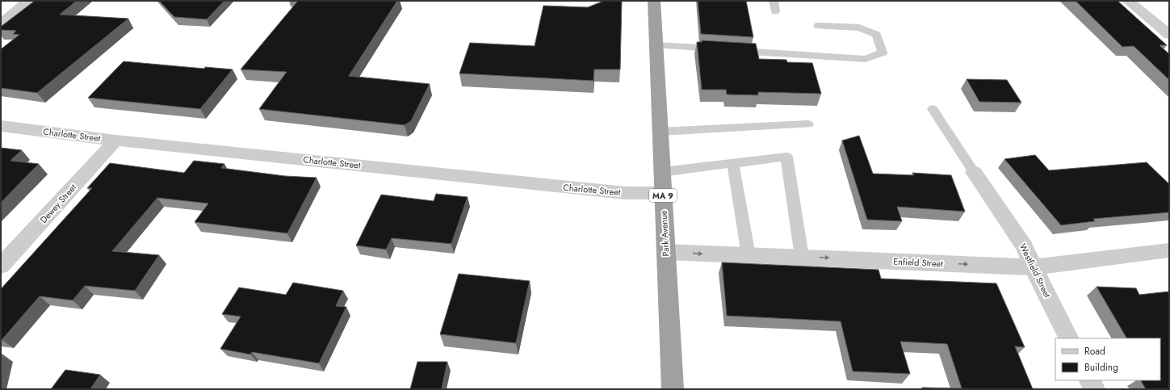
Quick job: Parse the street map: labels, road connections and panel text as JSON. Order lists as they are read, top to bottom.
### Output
{
  "streets": {
    "highway": ["MA 9", "Park Avenue"],
    "street": [
      "Charlotte Street",
      "Dewey Street",
      "Enfield Street",
      "Westfield Street"
    ]
  },
  "crossings": [
    ["Charlotte Street", "Dewey Street"],
    ["Charlotte Street", "Park Avenue"],
    ["Park Avenue", "Enfield Street"],
    ["Enfield Street", "Westfield Street"]
  ],
  "one_way": ["Enfield Street"],
  "legend": ["Road", "Building"]
}
